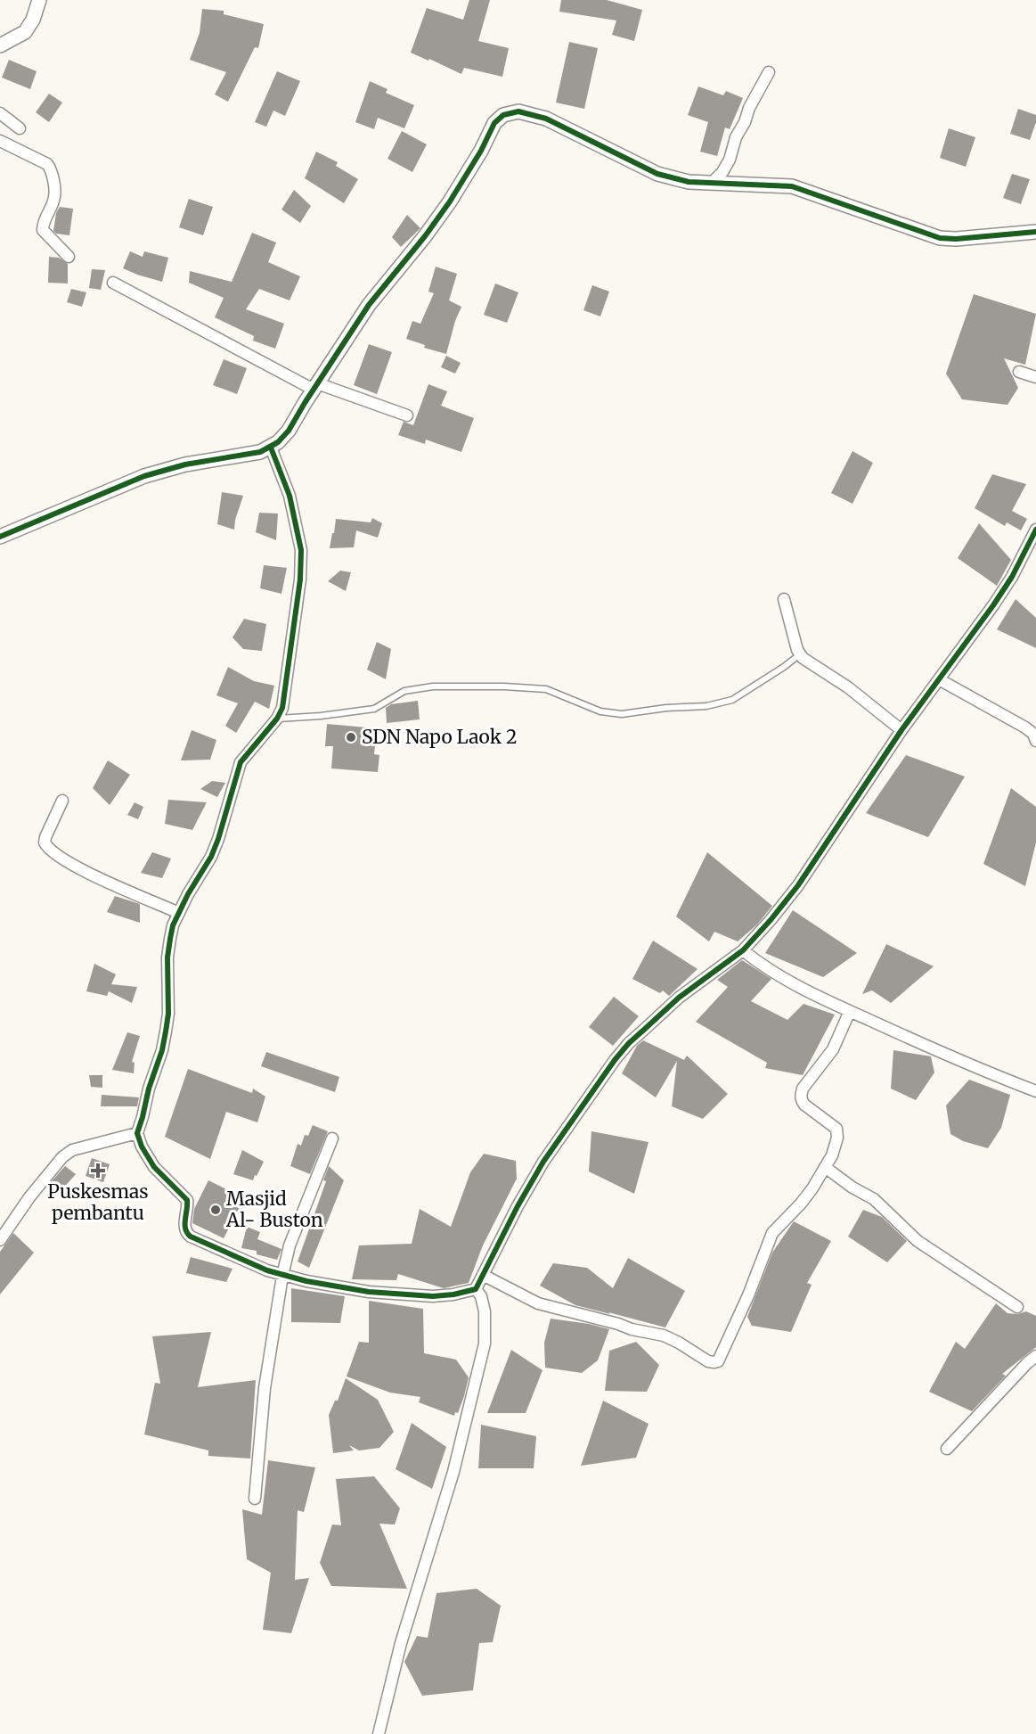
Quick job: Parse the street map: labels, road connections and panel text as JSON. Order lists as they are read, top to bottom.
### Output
{
  "places": {
    "other": ["SDN Napo Laok 2", "Masjid Al- Buston"],
    "health": ["Puskesmas pembantu"]
  }
}
